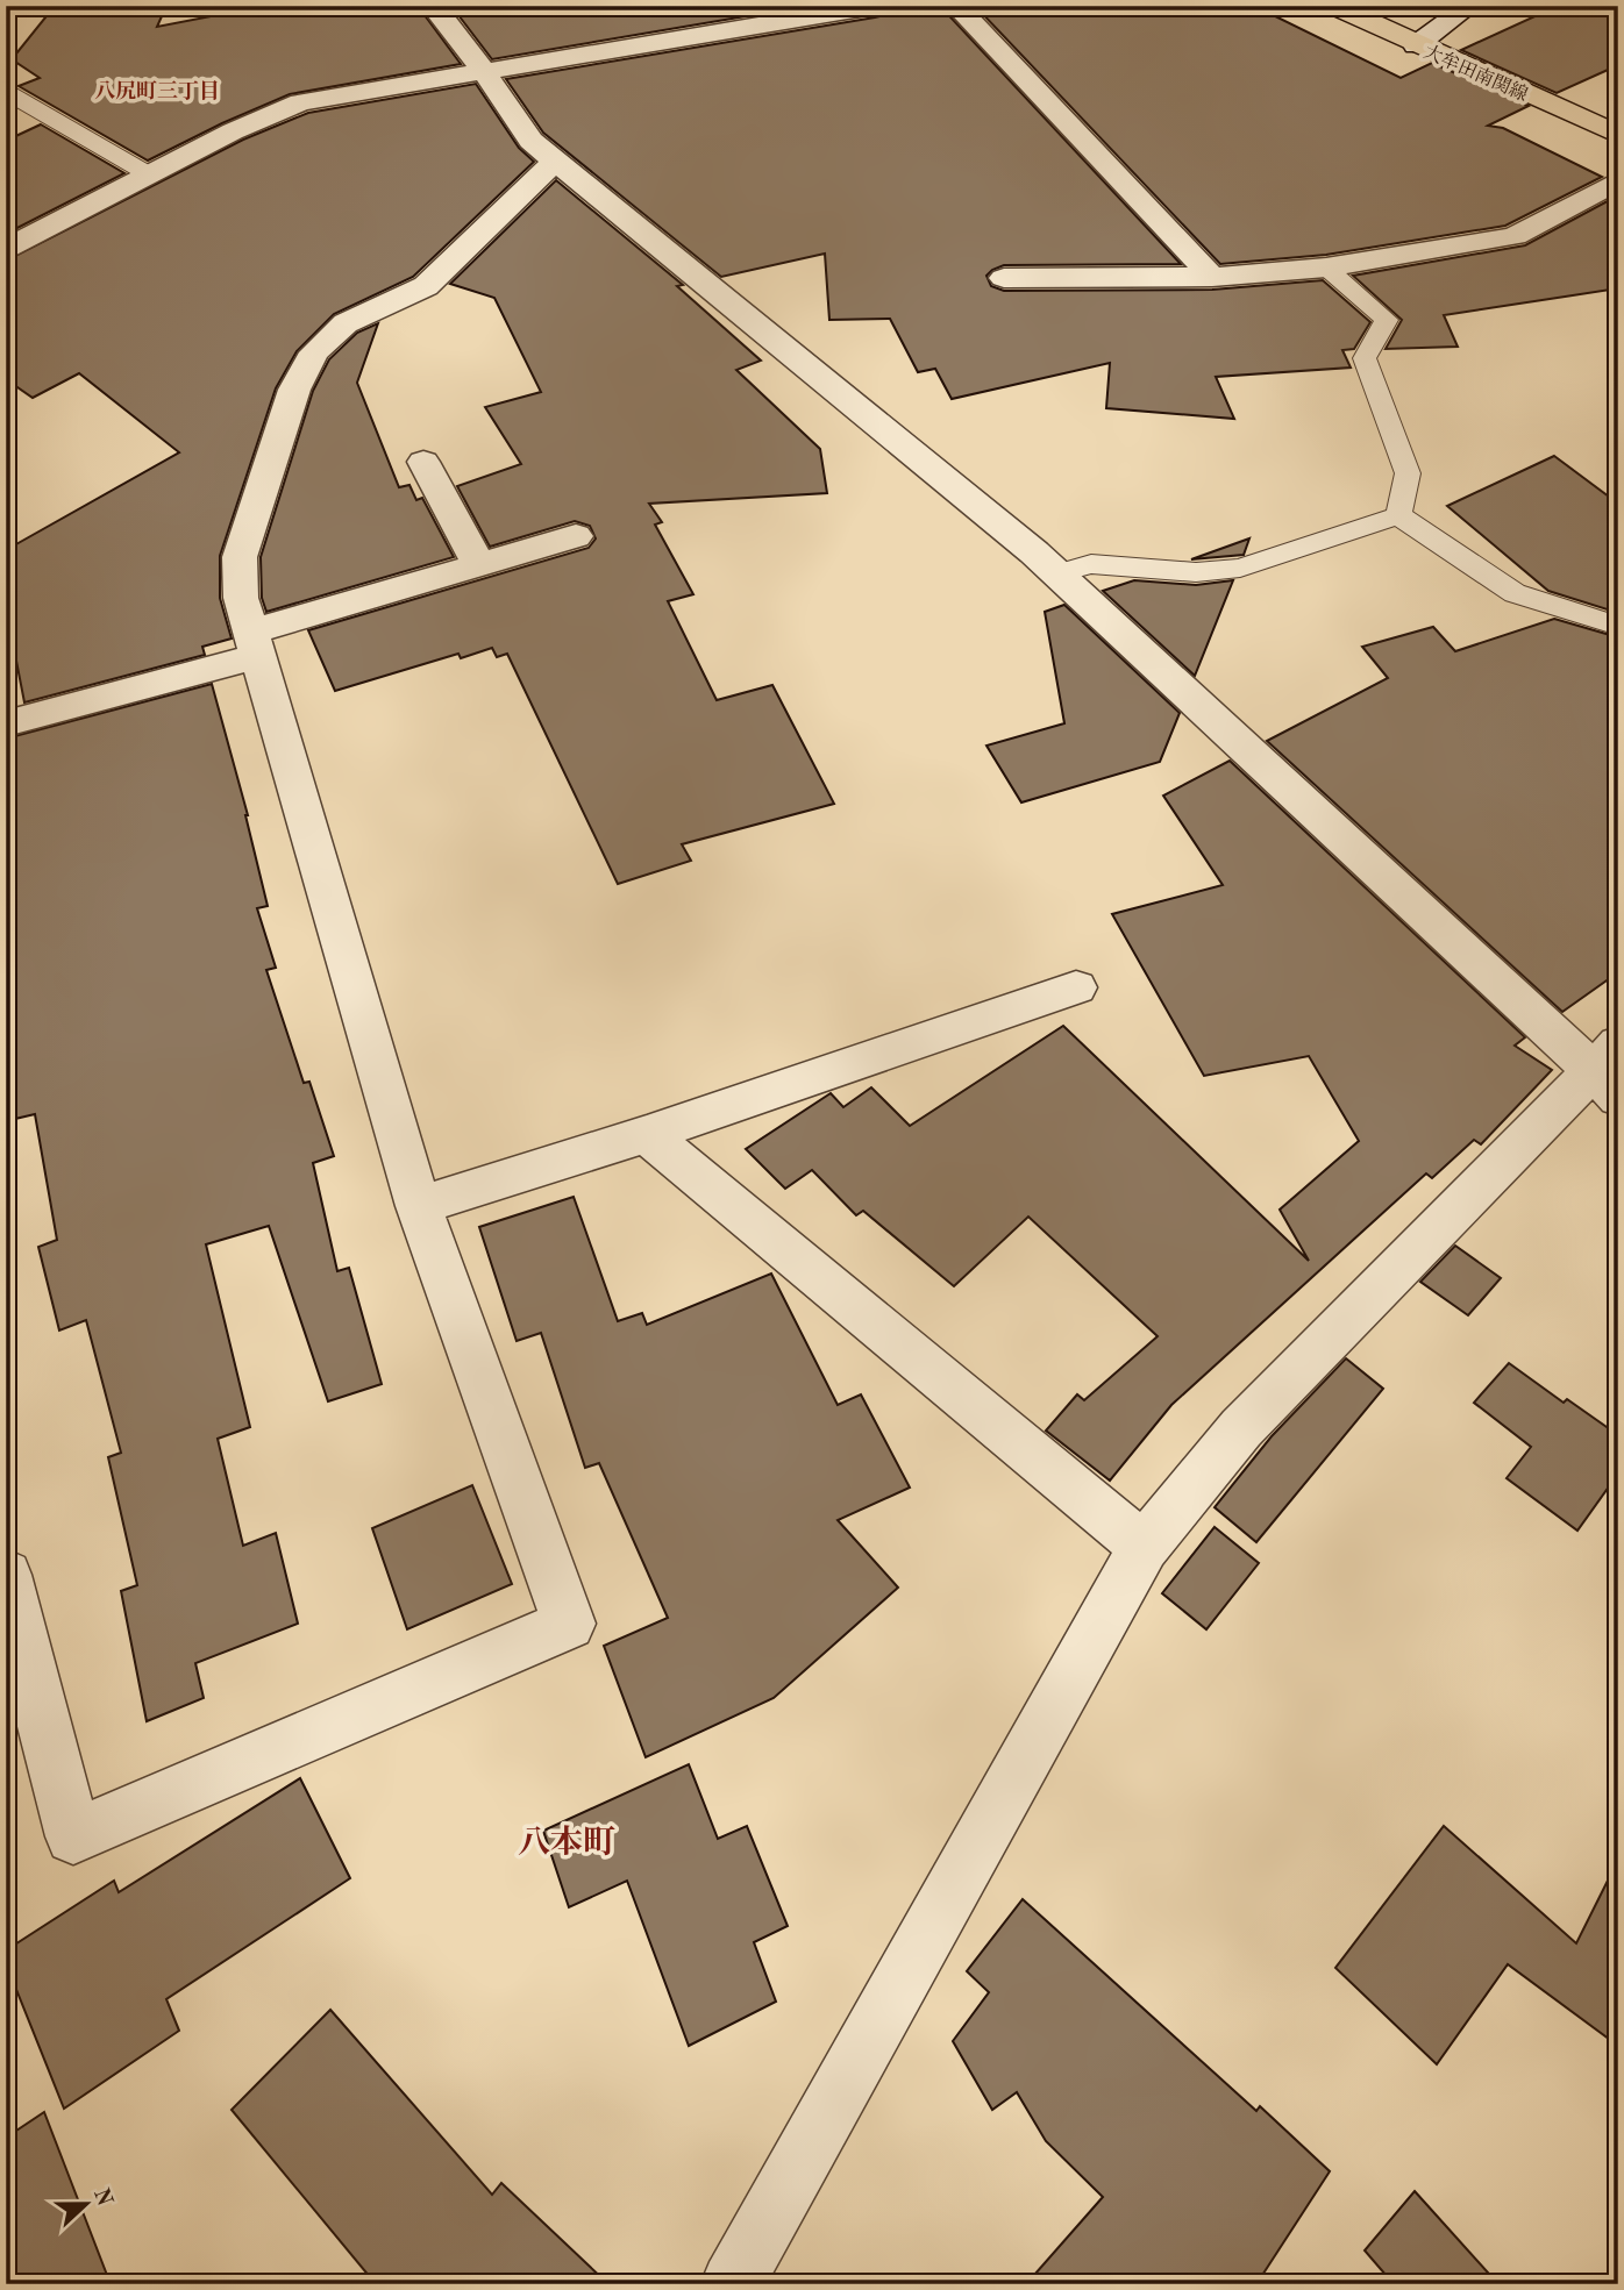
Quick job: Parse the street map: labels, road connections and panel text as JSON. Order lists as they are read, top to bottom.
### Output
{
  "streets": {
    "main road": ["大牟田南関線"]
  },
  "districts": ["八尻町三丁目", "八本町"],
  "north": "right"
}
